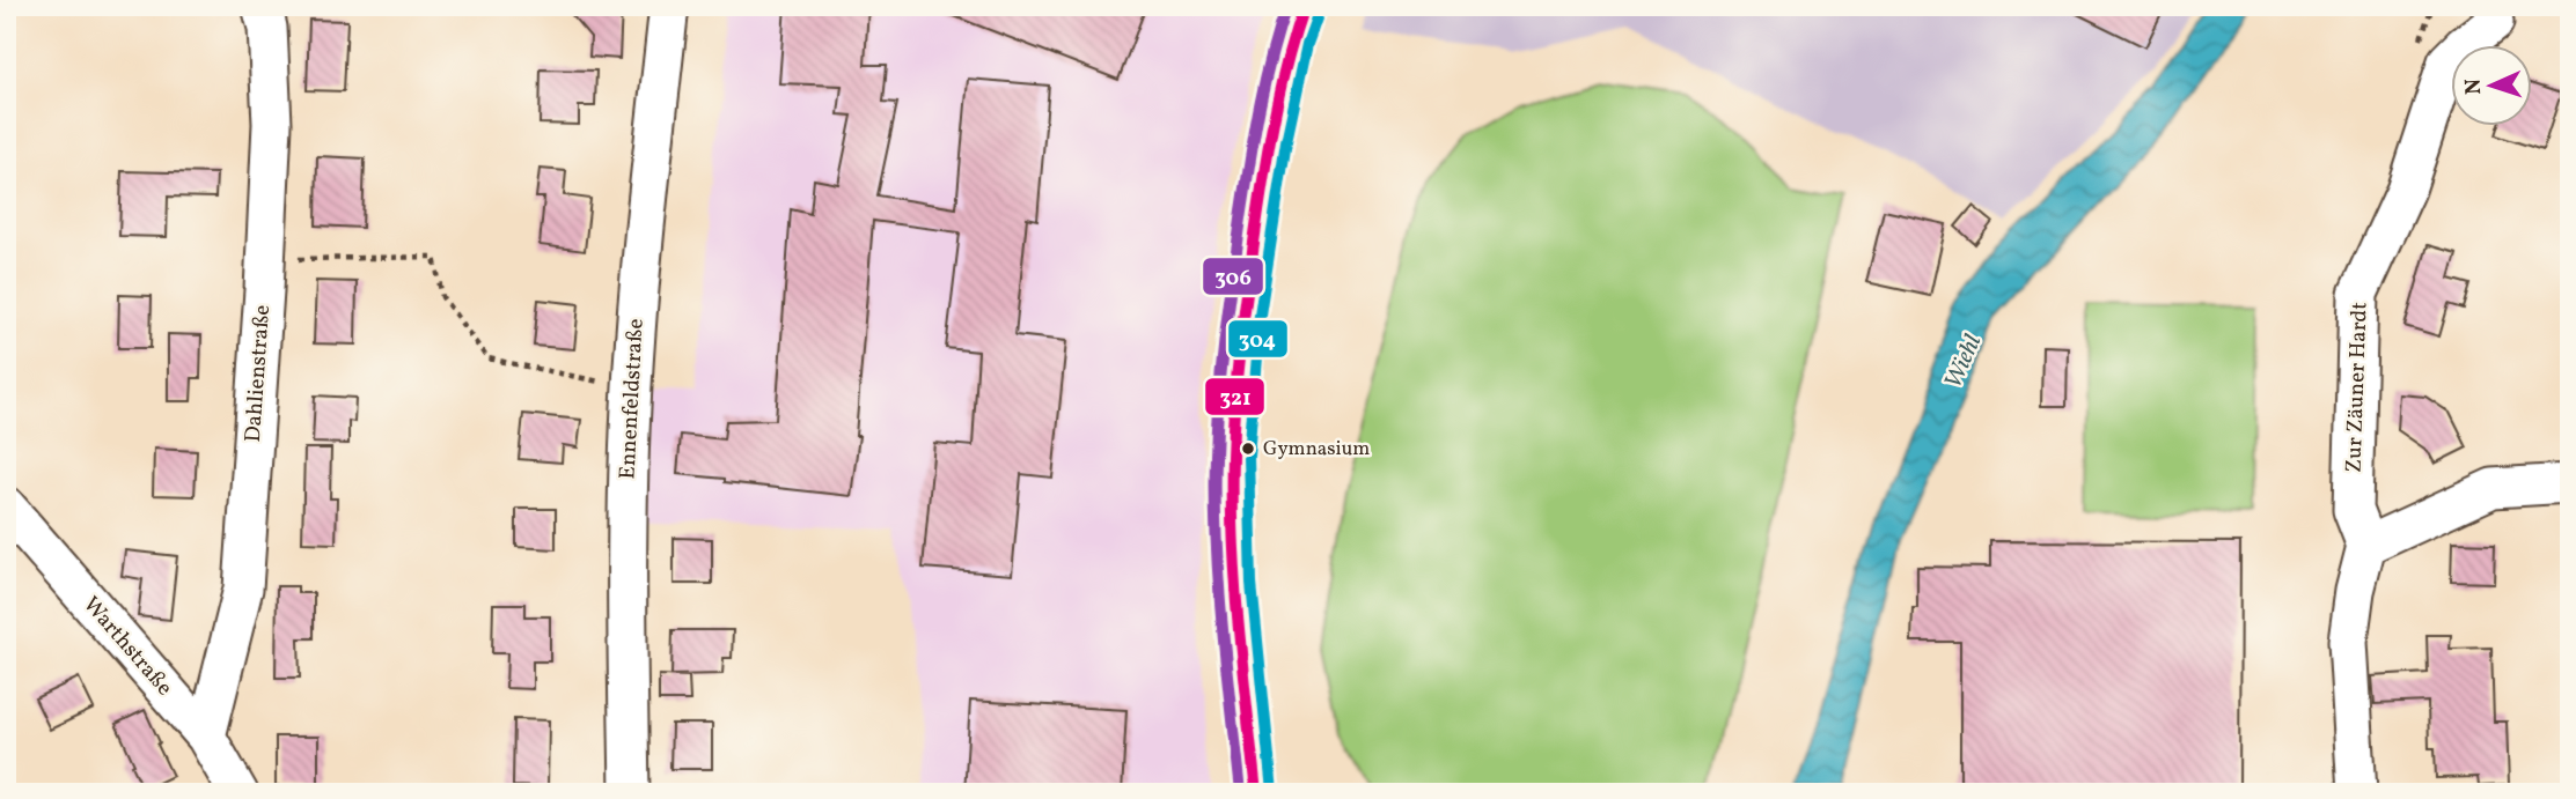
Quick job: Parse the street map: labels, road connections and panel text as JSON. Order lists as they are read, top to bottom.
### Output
{
  "streets": {
    "street": [
      "Dahlienstraße",
      "Zur Zäuner Hardt",
      "Ennenfeldstraße",
      "Warthstraße"
    ]
  },
  "crossings": [
    ["Dahlienstraße", "Warthstraße"]
  ],
  "water": ["Wiehl"],
  "places": ["Gymnasium"],
  "lines": ["transit line 321", "transit line 306", "transit line 304"],
  "north": "left"
}
